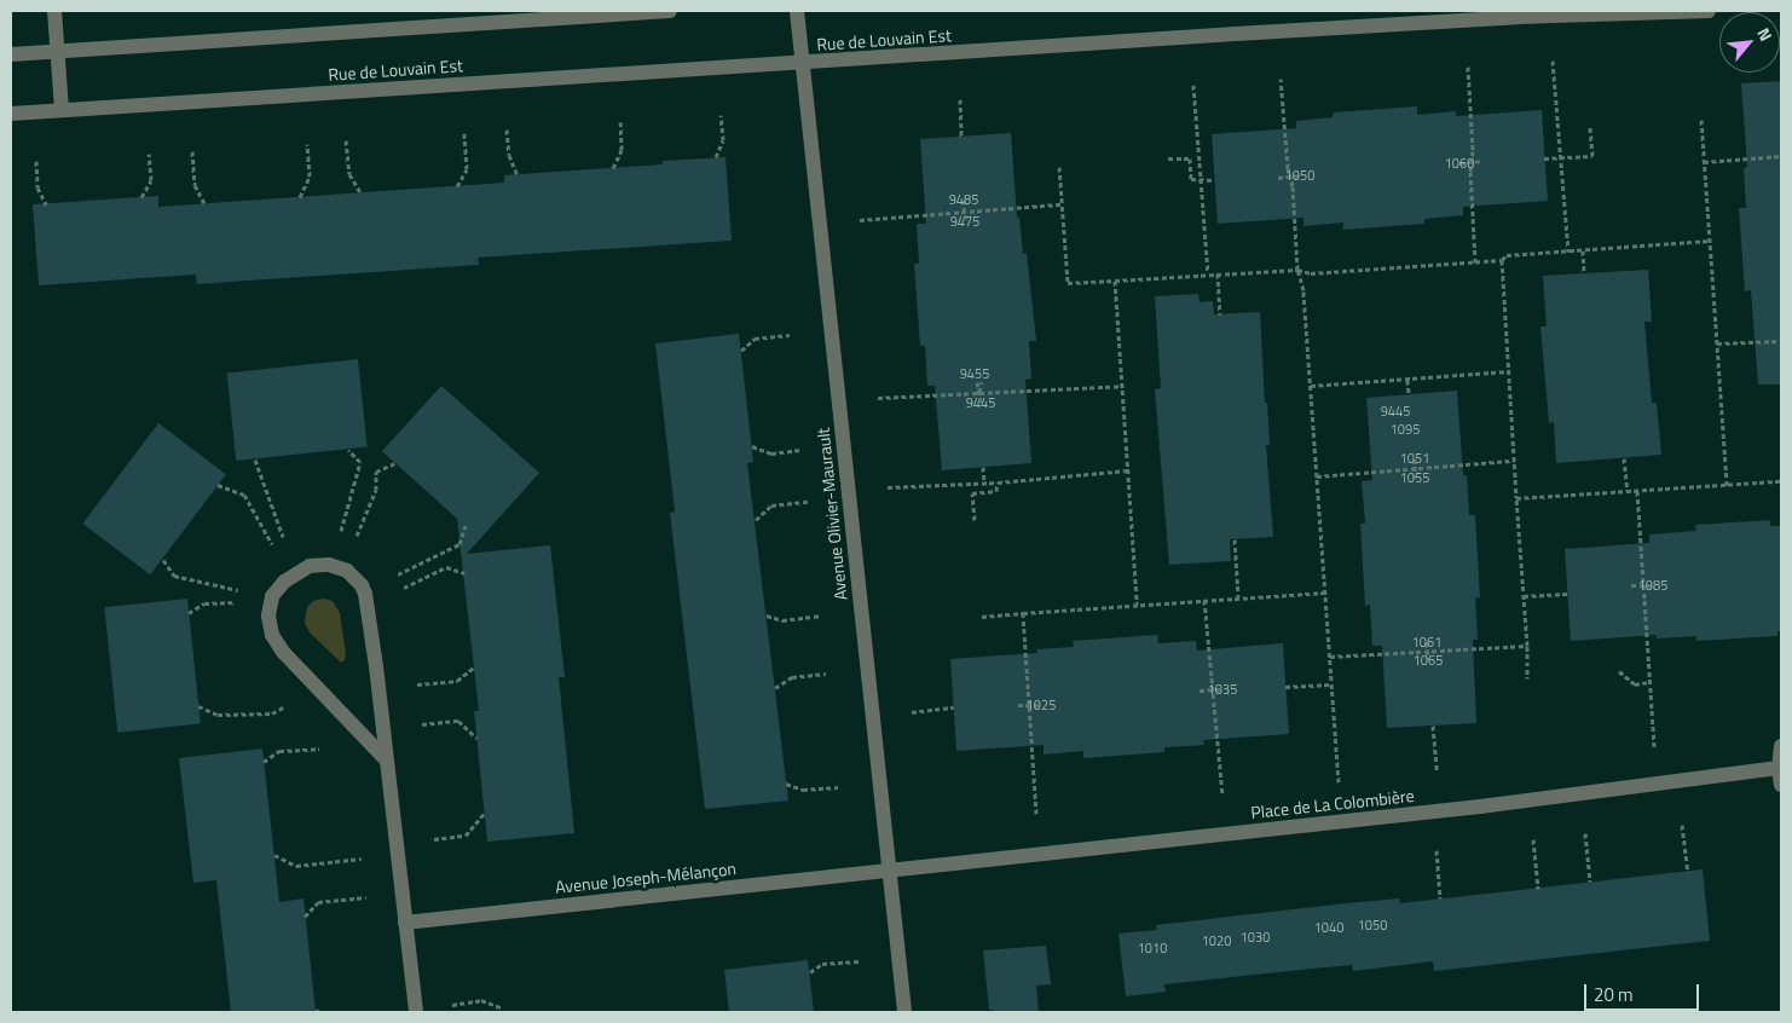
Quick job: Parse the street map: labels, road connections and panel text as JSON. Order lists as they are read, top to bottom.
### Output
{
  "streets": {
    "street": [
      "Rue de Louvain Est",
      "Avenue Olivier-Maurault",
      "Place de La Colombière",
      "Avenue Joseph-Mélançon"
    ]
  },
  "crossings": [
    ["Rue de Louvain Est", "Avenue Olivier-Maurault"],
    ["Avenue Olivier-Maurault", "Place de La Colombière"],
    ["Avenue Olivier-Maurault", "Avenue Joseph-Mélançon"],
    ["Place de La Colombière", "Avenue Joseph-Mélançon"]
  ],
  "house_numbers": [
    "1060",
    "1050",
    "9485",
    "9475",
    "9455",
    "9445",
    "9445",
    "1095",
    "1051",
    "1055",
    "1085",
    "1061",
    "1065",
    "1035",
    "1025",
    "1050",
    "1040",
    "1030",
    "1020",
    "1010"
  ],
  "scale_bar": "20 m",
  "north": "top right"
}
